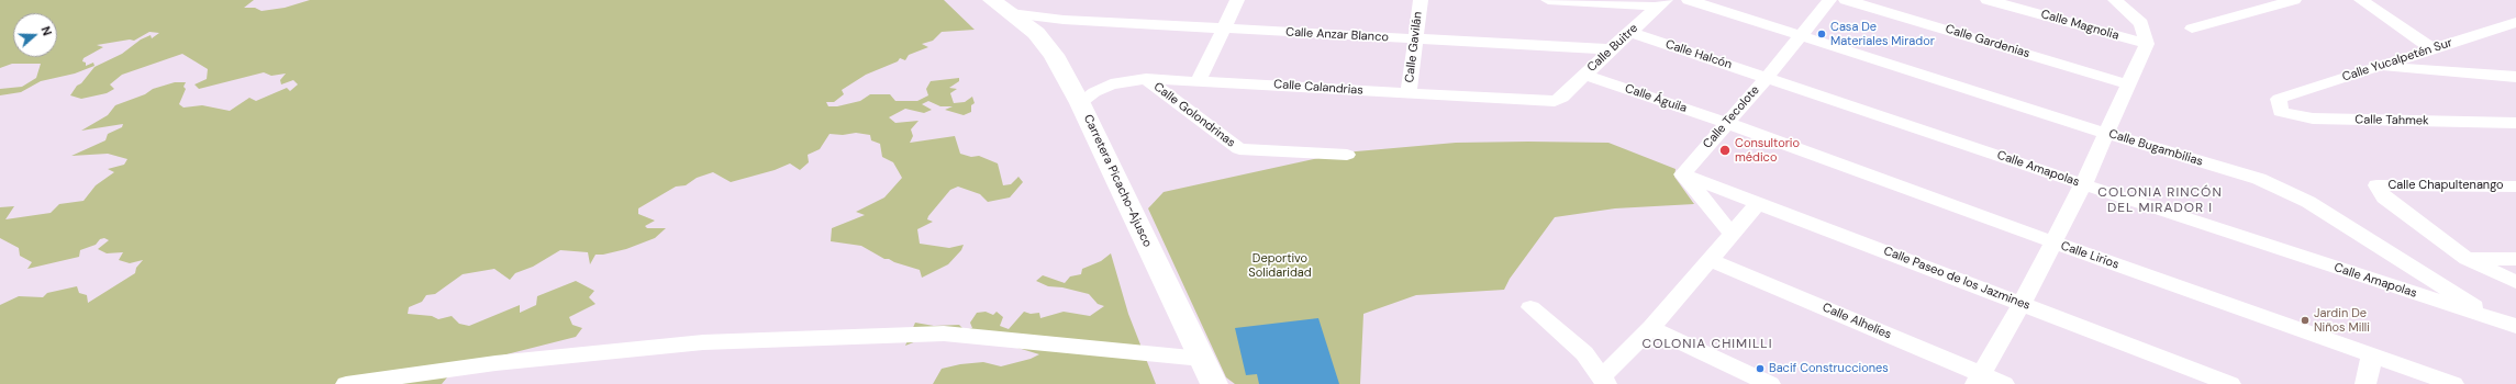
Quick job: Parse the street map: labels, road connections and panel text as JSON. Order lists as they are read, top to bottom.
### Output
{
  "streets": {
    "main road": ["Carretera Picacho-Ajusco"],
    "street": [
      "Calle Magnolia",
      "Calle Anzar Blanco",
      "Calle Gardenias",
      "Calle Gavilán",
      "Calle Buitre",
      "Calle Halcón",
      "Calle Yucalpetén Sur",
      "Calle Calandrias",
      "Calle Águila",
      "Calle Golondrinas",
      "Calle Tecolote",
      "Calle Tahmek",
      "Calle Bugambilias",
      "Calle Amapolas",
      "Calle Chapultenango",
      "Calle Lirios",
      "Calle Paseo de los Jazmines",
      "Calle Alhelíes"
    ]
  },
  "crossings": [
    ["Calle Anzar Blanco", "Calle Gavilán"],
    ["Calle Anzar Blanco", "Calle Buitre"],
    ["Calle Anzar Blanco", "Carretera Picacho-Ajusco"],
    ["Calle Gavilán", "Calle Calandrias"],
    ["Calle Buitre", "Calle Halcón"],
    ["Calle Buitre", "Calle Calandrias"],
    ["Calle Buitre", "Calle Águila"],
    ["Calle Halcón", "Calle Tecolote"],
    ["Calle Halcón", "Calle Amapolas"],
    ["Calle Yucalpetén Sur", "Calle Tahmek"],
    ["Calle Calandrias", "Calle Golondrinas"],
    ["Calle Calandrias", "Carretera Picacho-Ajusco"],
    ["Calle Águila", "Calle Tecolote"],
    ["Calle Águila", "Calle Lirios"],
    ["Calle Tecolote", "Calle Bugambilias"],
    ["Calle Tecolote", "Calle Amapolas"],
    ["Calle Tecolote", "Calle Lirios"],
    ["Calle Tecolote", "Calle Paseo de los Jazmines"],
    ["Calle Bugambilias", "Calle Amapolas"]
  ],
  "districts": ["COLONIA RINCÓN DEL MIRADOR I", "COLONIA CHIMILLI"],
  "parks": ["Deportivo Solidaridad"],
  "places": [
    "Casa De Materiales Mirador",
    "Consultorio médico",
    "Jardin De Niños Milli",
    "Bacif Construcciones"
  ],
  "north": "right"
}
